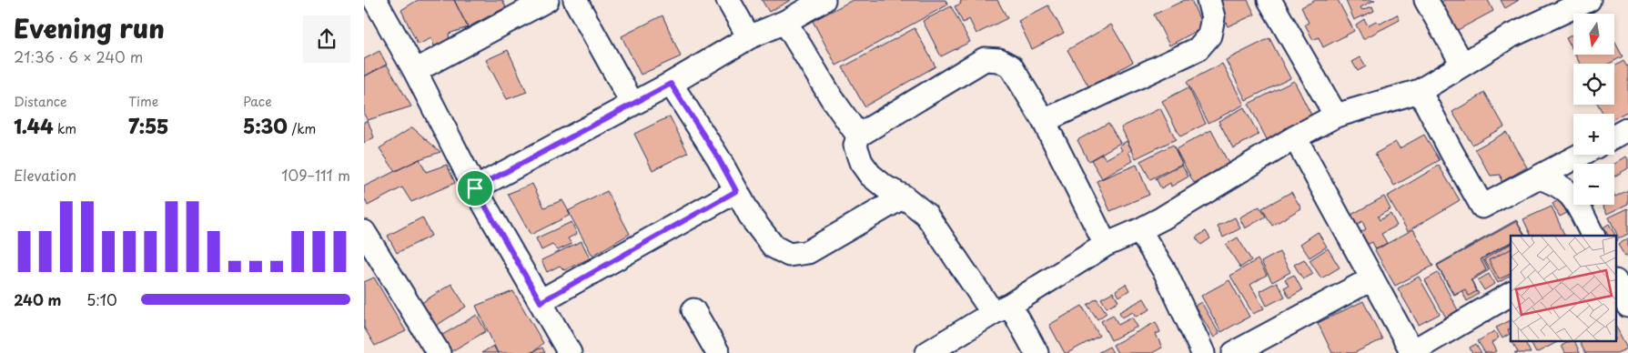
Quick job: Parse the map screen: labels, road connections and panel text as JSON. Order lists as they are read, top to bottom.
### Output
{
  "north": "bottom",
  "page": {
    "heading": ["Evening run", "21:36 · 6 × 240 m"],
    "map_buttons": ["+", "−"],
    "stats": [
      ["Distance", "1.44 km"],
      ["Time", "7:55"],
      ["Pace", "5:30 /km"]
    ],
    "chart": ["Elevation", "109–111 m"],
    "list": [
      {
        "name": "240 m",
        "note": "5:10"
      }
    ]
  }
}
